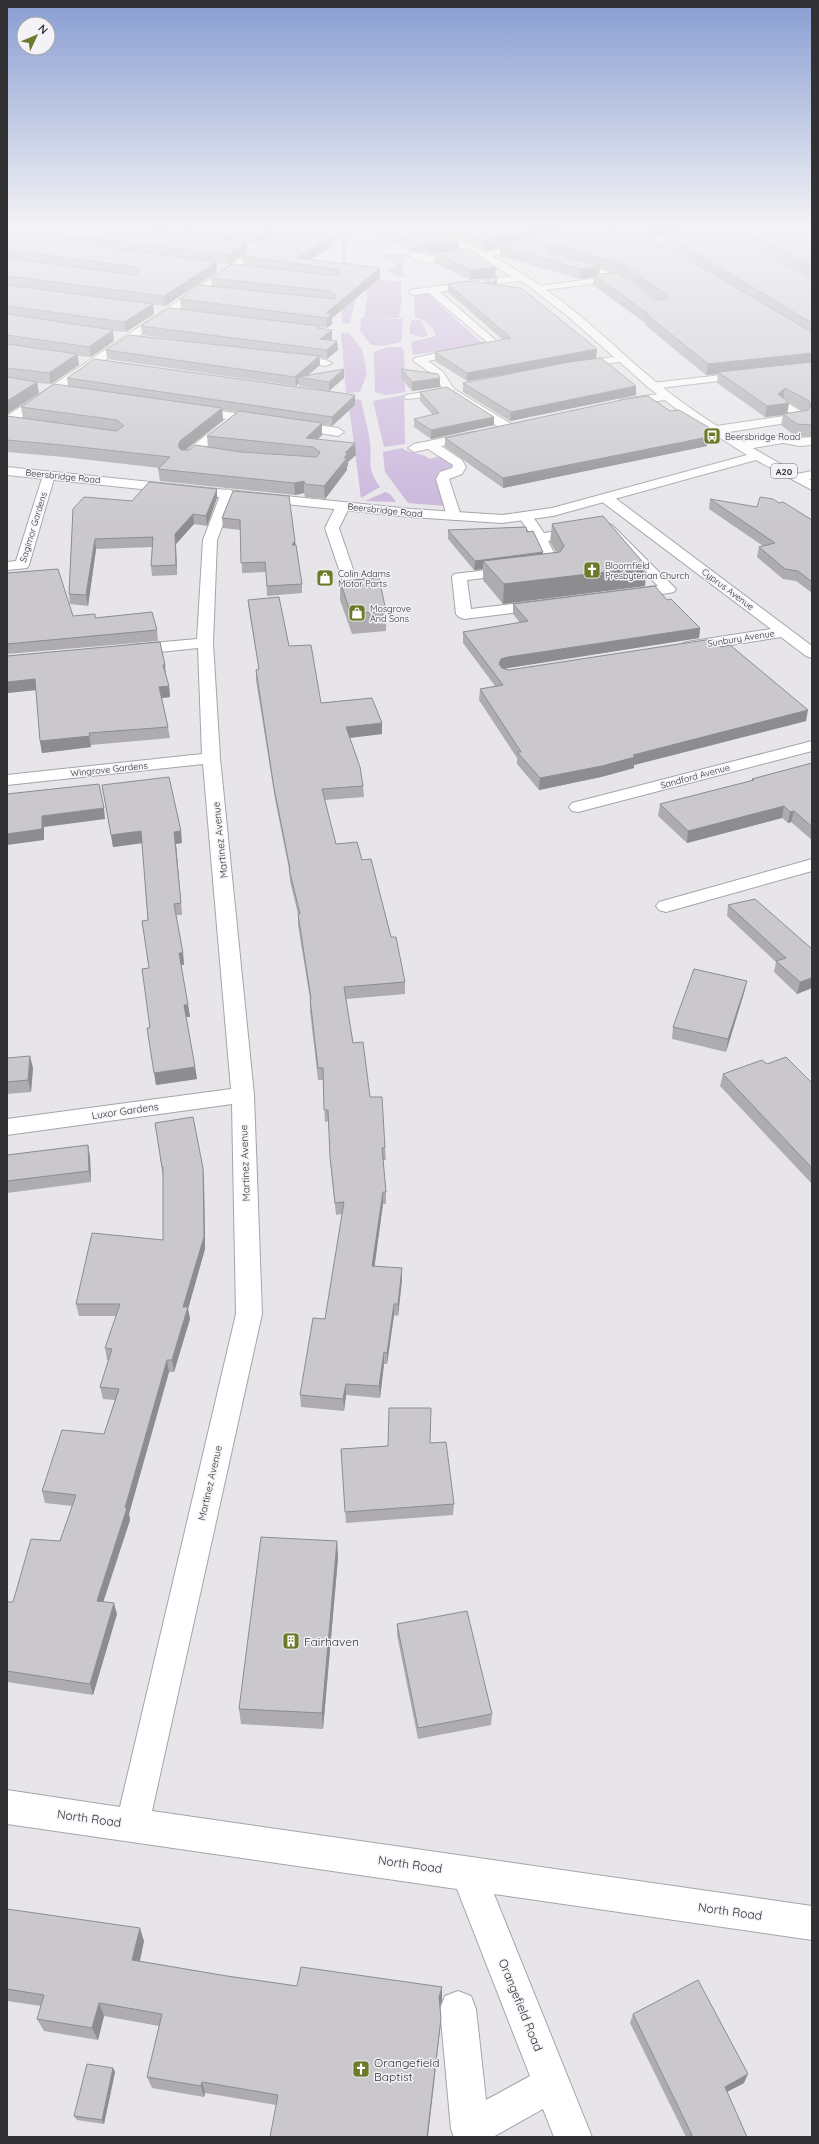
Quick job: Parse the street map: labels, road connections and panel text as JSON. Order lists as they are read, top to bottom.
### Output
{
  "streets": {
    "street": [
      "A20",
      "Beersbridge Road",
      "Sagimor Gardens",
      "Cyprus Avenue",
      "Sunbury Avenue",
      "Wingrove Gardens",
      "Sandford Avenue",
      "Martinez Avenue",
      "Luxor Gardens",
      "North Road",
      "Orangefield Road"
    ]
  },
  "crossings": [
    ["A20", "Beersbridge Road"],
    ["Beersbridge Road", "Sagimor Gardens"],
    ["Beersbridge Road", "Cyprus Avenue"],
    ["Beersbridge Road", "Martinez Avenue"],
    ["Cyprus Avenue", "Sunbury Avenue"],
    ["Wingrove Gardens", "Martinez Avenue"],
    ["Martinez Avenue", "Luxor Gardens"],
    ["Martinez Avenue", "North Road"],
    ["North Road", "Orangefield Road"]
  ],
  "places": {
    "bus stop": ["Beersbridge Road"],
    "church": ["Bloomfield Presbyterian Church", "Orangefield Baptist"],
    "shop": ["Colin Adams Motor Parts", "Mosgrove And Sons"],
    "building": ["Fairhaven"]
  },
  "north": "top right"
}
